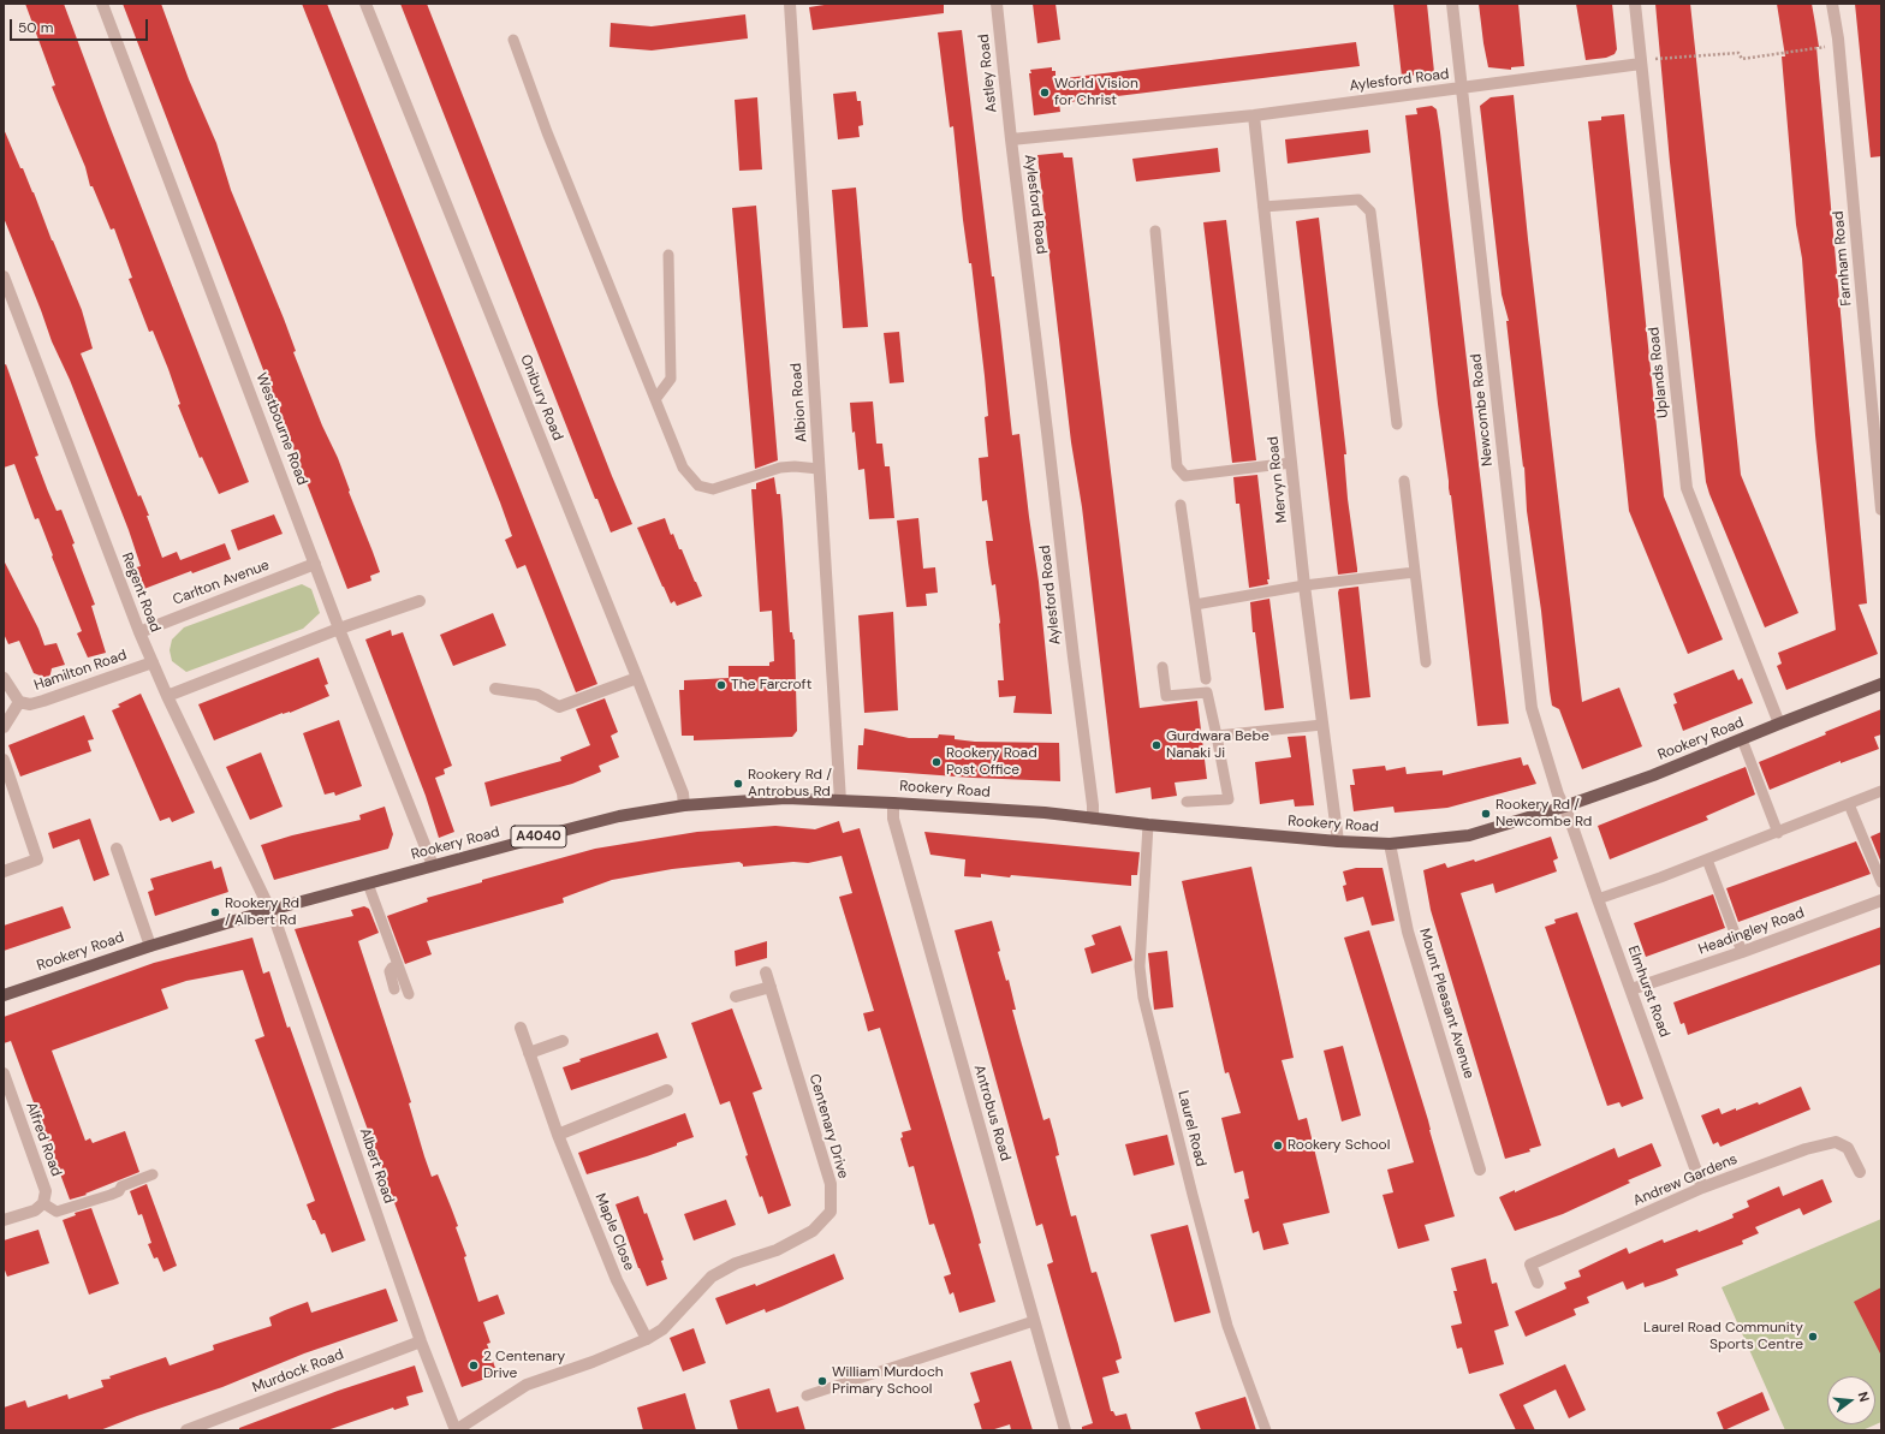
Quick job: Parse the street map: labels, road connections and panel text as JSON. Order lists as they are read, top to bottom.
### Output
{
  "streets": {
    "main road": ["Rookery Road", "A4040"],
    "street": [
      "Astley Road",
      "Aylesford Road",
      "Farnham Road",
      "Uplands Road",
      "Onibury Road",
      "Albion Road",
      "Newcombe Road",
      "Westbourne Road",
      "Mervyn Road",
      "Carlton Avenue",
      "Regent Road",
      "Hamilton Road",
      "Headingley Road",
      "Elmhurst Road",
      "Mount Pleasant Avenue",
      "Antrobus Road",
      "Centenary Drive",
      "Alfred Road",
      "Albert Road",
      "Andrew Gardens",
      "Maple Close",
      "Murdock Road"
    ],
    "lane": ["Laurel Road"]
  },
  "crossings": [
    ["Astley Road", "Aylesford Road"],
    ["Aylesford Road", "Uplands Road"],
    ["Aylesford Road", "Newcombe Road"],
    ["Aylesford Road", "Mervyn Road"],
    ["Aylesford Road", "Rookery Road"],
    ["Uplands Road", "Rookery Road"],
    ["Onibury Road", "Rookery Road"],
    ["Albion Road", "Rookery Road"],
    ["Newcombe Road", "Rookery Road"],
    ["Newcombe Road", "Elmhurst Road"],
    ["Westbourne Road", "Carlton Avenue"],
    ["Westbourne Road", "Rookery Road"],
    ["Mervyn Road", "Rookery Road"],
    ["Carlton Avenue", "Regent Road"],
    ["Regent Road", "Hamilton Road"],
    ["Regent Road", "Rookery Road"],
    ["Regent Road", "Albert Road"],
    ["Rookery Road", "Elmhurst Road"],
    ["Rookery Road", "Mount Pleasant Avenue"],
    ["Rookery Road", "Antrobus Road"],
    ["Rookery Road", "Laurel Road"],
    ["Rookery Road", "Albert Road"],
    ["Headingley Road", "Elmhurst Road"],
    ["Elmhurst Road", "Andrew Gardens"],
    ["Centenary Drive", "Albert Road"],
    ["Centenary Drive", "Maple Close"],
    ["Albert Road", "Murdock Road"]
  ],
  "places": [
    "World Vision for Christ",
    "The Farcroft",
    "Gurdwara Bebe Nanaki Ji",
    "Rookery Road Post Office",
    "Rookery Rd / Antrobus Rd",
    "Rookery Rd / Newcombe Rd",
    "Rookery Rd / Albert Rd",
    "Rookery School",
    "Laurel Road Community Sports Centre",
    "2 Centenary Drive",
    "William Murdoch Primary School"
  ],
  "scale_bar": "50 m",
  "north": "right"
}
